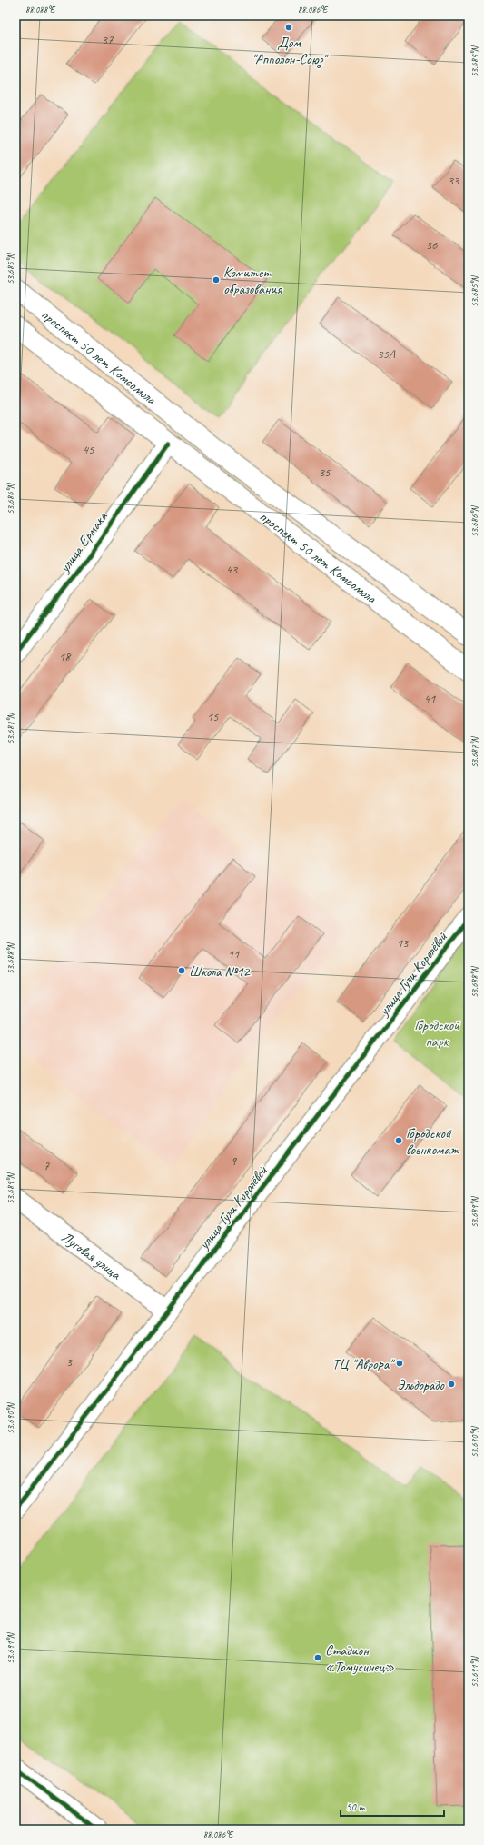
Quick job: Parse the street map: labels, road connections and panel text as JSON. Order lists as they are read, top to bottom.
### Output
{
  "streets": {
    "street": [
      "проспект 50 лет Комсомола",
      "улица Ермака",
      "улица Гули Королёвой",
      "Луговая улица"
    ]
  },
  "crossings": [
    ["проспект 50 лет Комсомола", "улица Ермака"],
    ["улица Гули Королёвой", "Луговая улица"]
  ],
  "parks": ["Городской парк"],
  "places": [
    "Дом \"Апполон-Союз\"",
    "Комитет образования",
    "Школа №12",
    "Городской военкомат",
    "ТЦ \"Аврора\"",
    "Эльдорадо",
    "Стадион «Томусинец»"
  ],
  "house_numbers": [
    "37",
    "33",
    "36",
    "35А",
    "45",
    "35",
    "43",
    "18",
    "41",
    "15",
    "13",
    "11",
    "9",
    "7",
    "3"
  ],
  "scale_bar": "50 m",
  "coordinates": [
    "88.088°E",
    "88.086°E",
    "53.684°N",
    "53.685°N",
    "53.686°N",
    "53.687°N",
    "53.688°N",
    "53.689°N",
    "53.690°N",
    "53.691°N"
  ]
}
